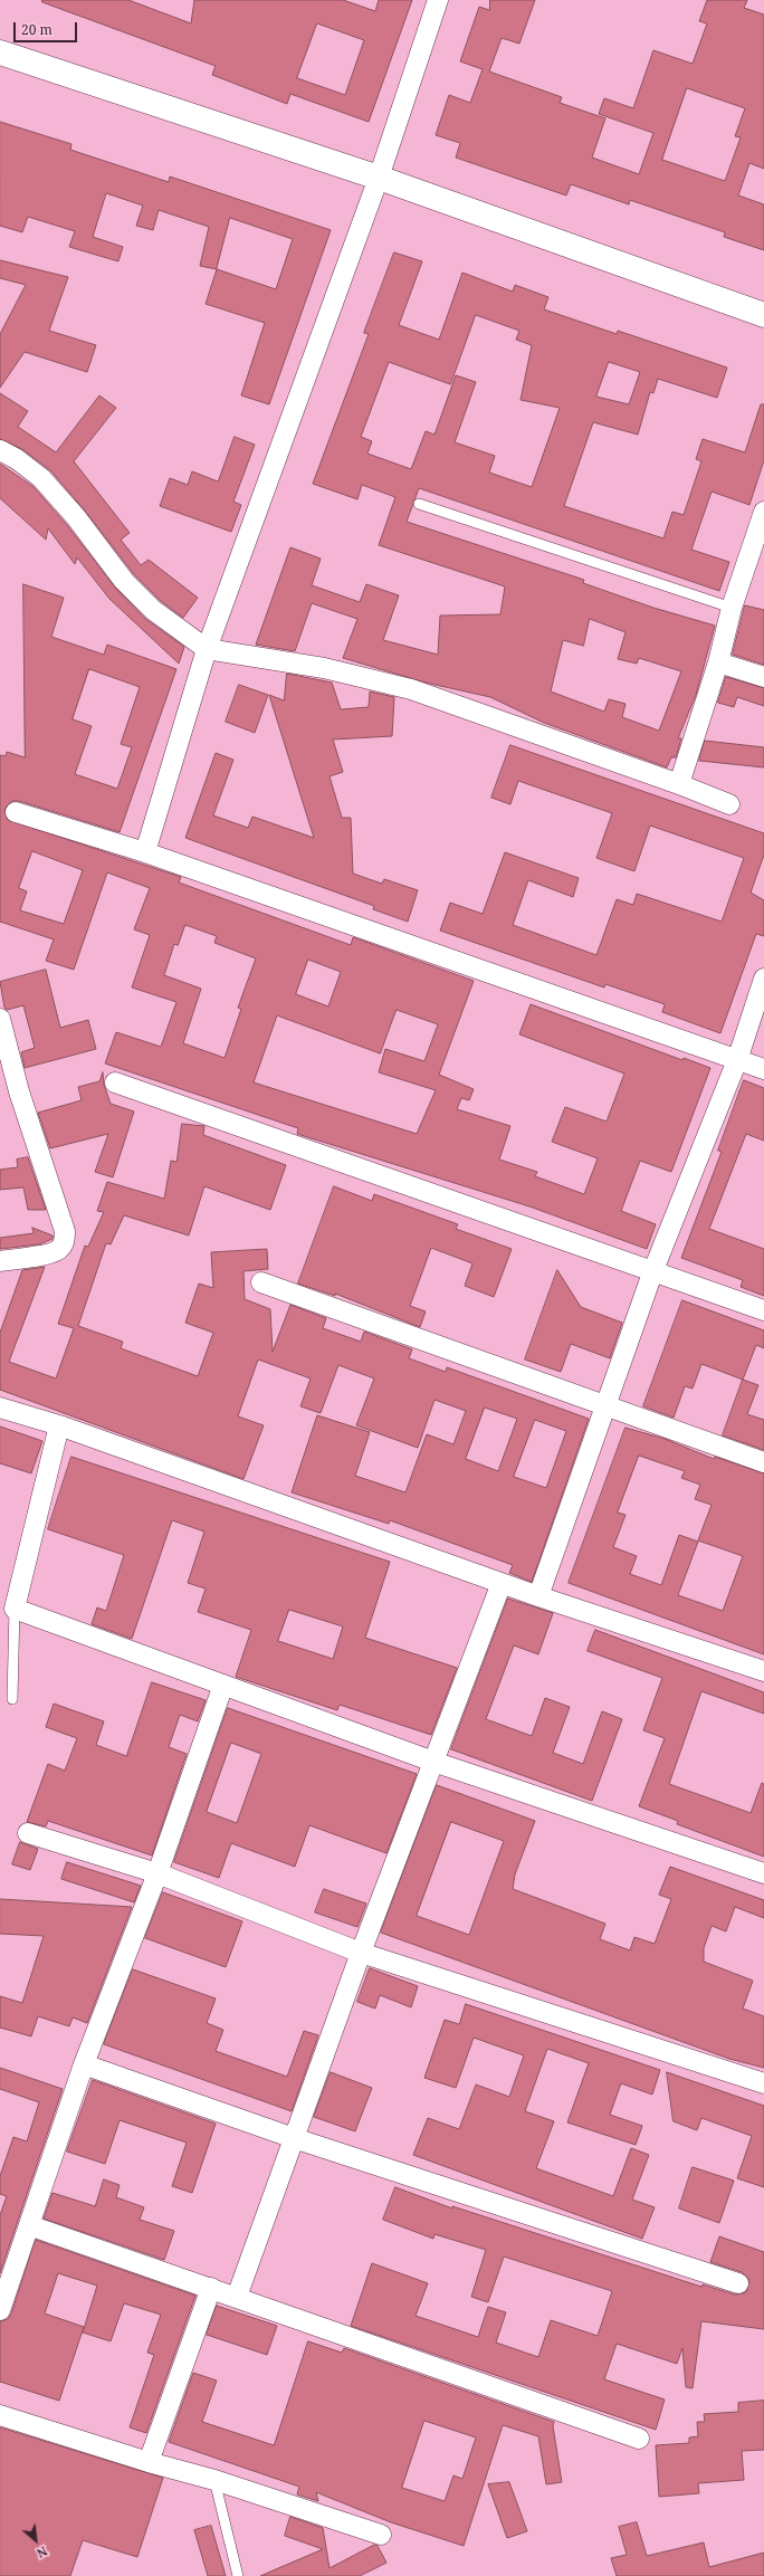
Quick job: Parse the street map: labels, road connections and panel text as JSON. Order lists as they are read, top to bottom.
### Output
{
  "scale_bar": "20 m",
  "north": "bottom right"
}
